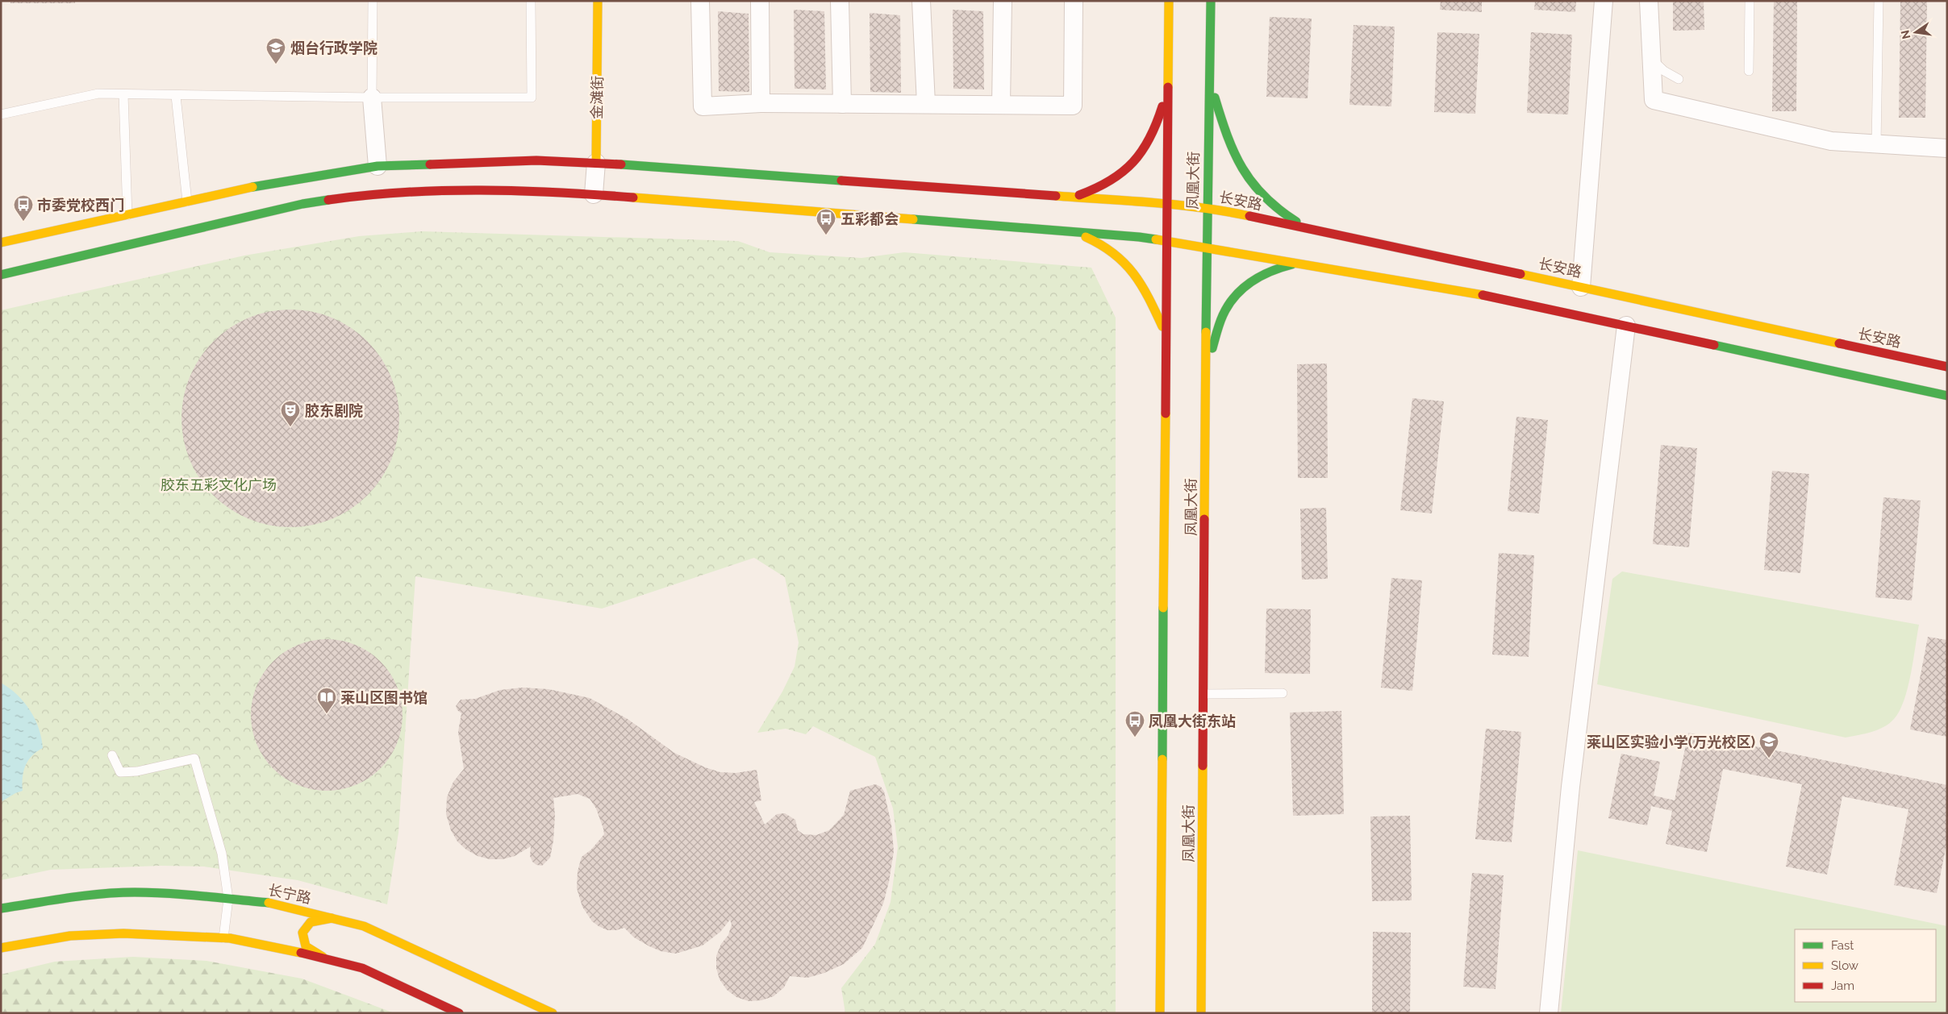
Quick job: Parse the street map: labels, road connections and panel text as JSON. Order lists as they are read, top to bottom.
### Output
{
  "streets": {
    "street": [
      "金滩街",
      "凤凰大街",
      "长安路",
      "长宁路"
    ]
  },
  "crossings": [
    ["金滩街", "长安路"],
    ["凤凰大街", "长安路"]
  ],
  "parks": ["胶东五彩文化广场"],
  "places": {
    "school or university": ["烟台行政学院", "莱山区实验小学(万光校区)"],
    "bus stop": ["市委党校西门", "五彩都会", "凤凰大街东站"],
    "theatre": ["胶东剧院"],
    "library": ["莱山区图书馆"]
  },
  "legend": ["Fast", "Slow", "Jam"],
  "north": "left"
}
